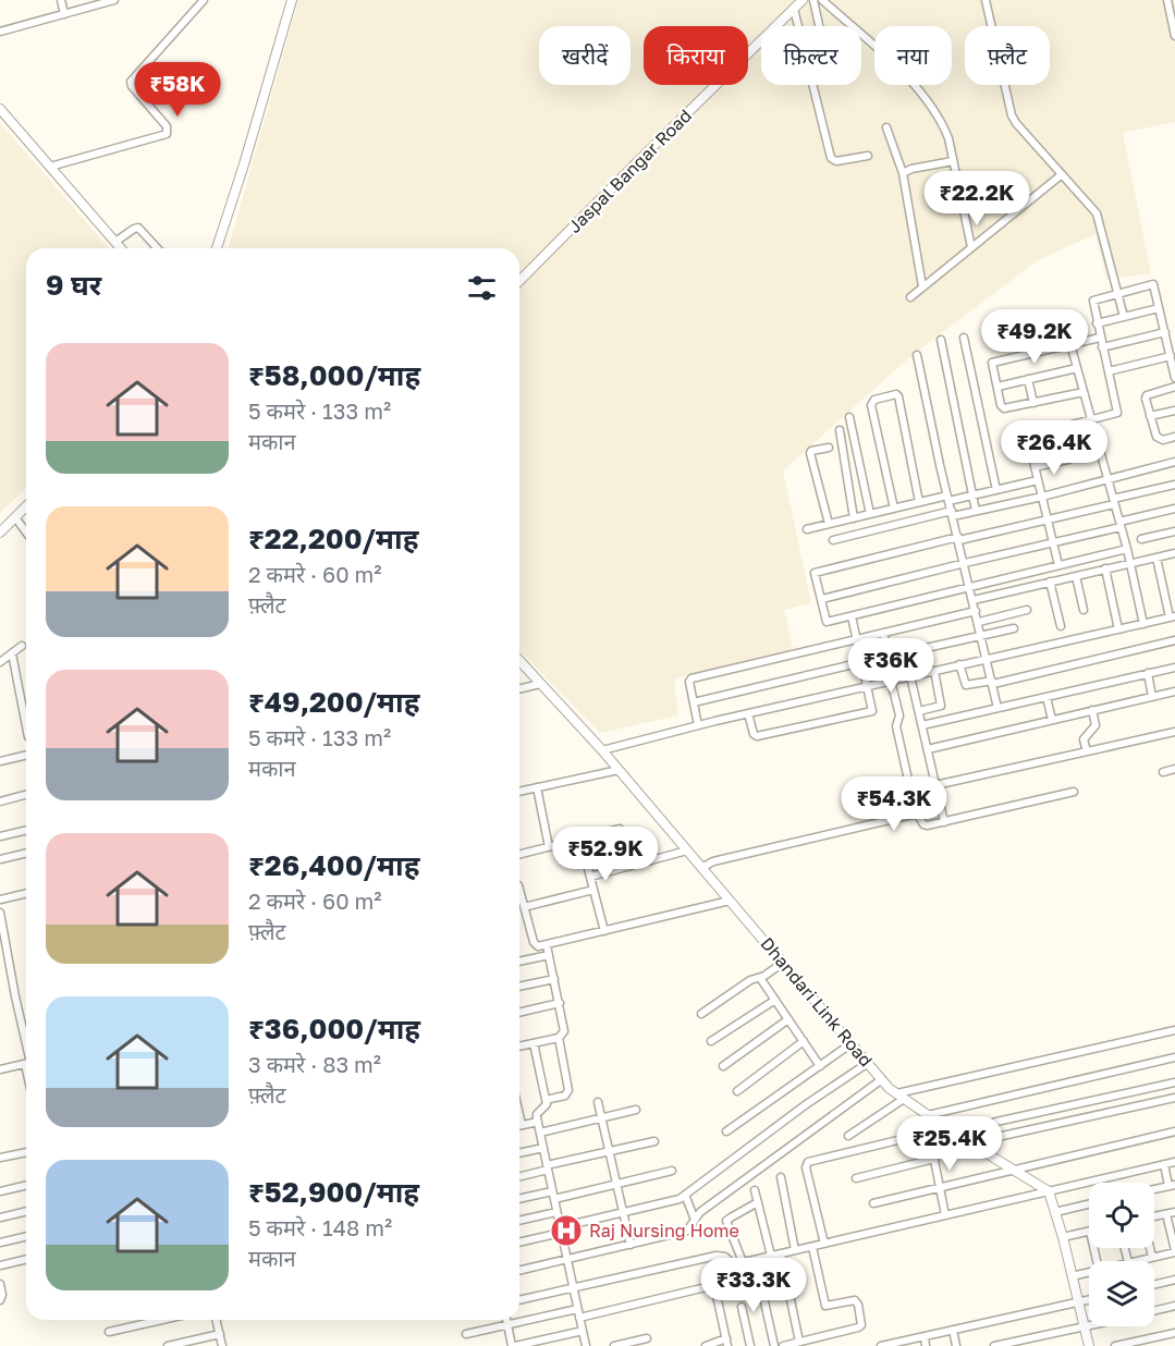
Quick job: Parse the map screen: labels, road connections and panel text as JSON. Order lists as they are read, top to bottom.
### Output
{
  "streets": {
    "street": ["Jaspal Bangar Road", "Dhandari Link Road"]
  },
  "places": {
    "hospital": ["Raj Nursing Home"]
  },
  "page": {
    "chip": [
      "खरीदें",
      "किराया",
      "फ़िल्टर",
      "नया",
      "फ़्लैट"
    ],
    "price": [
      "₹58K",
      "₹22.2K",
      "₹49.2K",
      "₹26.4K",
      "₹36K",
      "₹54.3K",
      "₹52.9K",
      "₹25.4K",
      "₹33.3K"
    ],
    "heading": "9 घर",
    "list": [
      {
        "name": "₹58,000/माह",
        "note": "5 कमरे · 133 m² · मकान"
      },
      {
        "name": "₹22,200/माह",
        "note": "2 कमरे · 60 m² · फ़्लैट"
      },
      {
        "name": "₹49,200/माह",
        "note": "5 कमरे · 133 m² · मकान"
      },
      {
        "name": "₹26,400/माह",
        "note": "2 कमरे · 60 m² · फ़्लैट"
      },
      {
        "name": "₹36,000/माह",
        "note": "3 कमरे · 83 m² · फ़्लैट"
      },
      {
        "name": "₹52,900/माह",
        "note": "5 कमरे · 148 m² · मकान"
      }
    ]
  }
}
